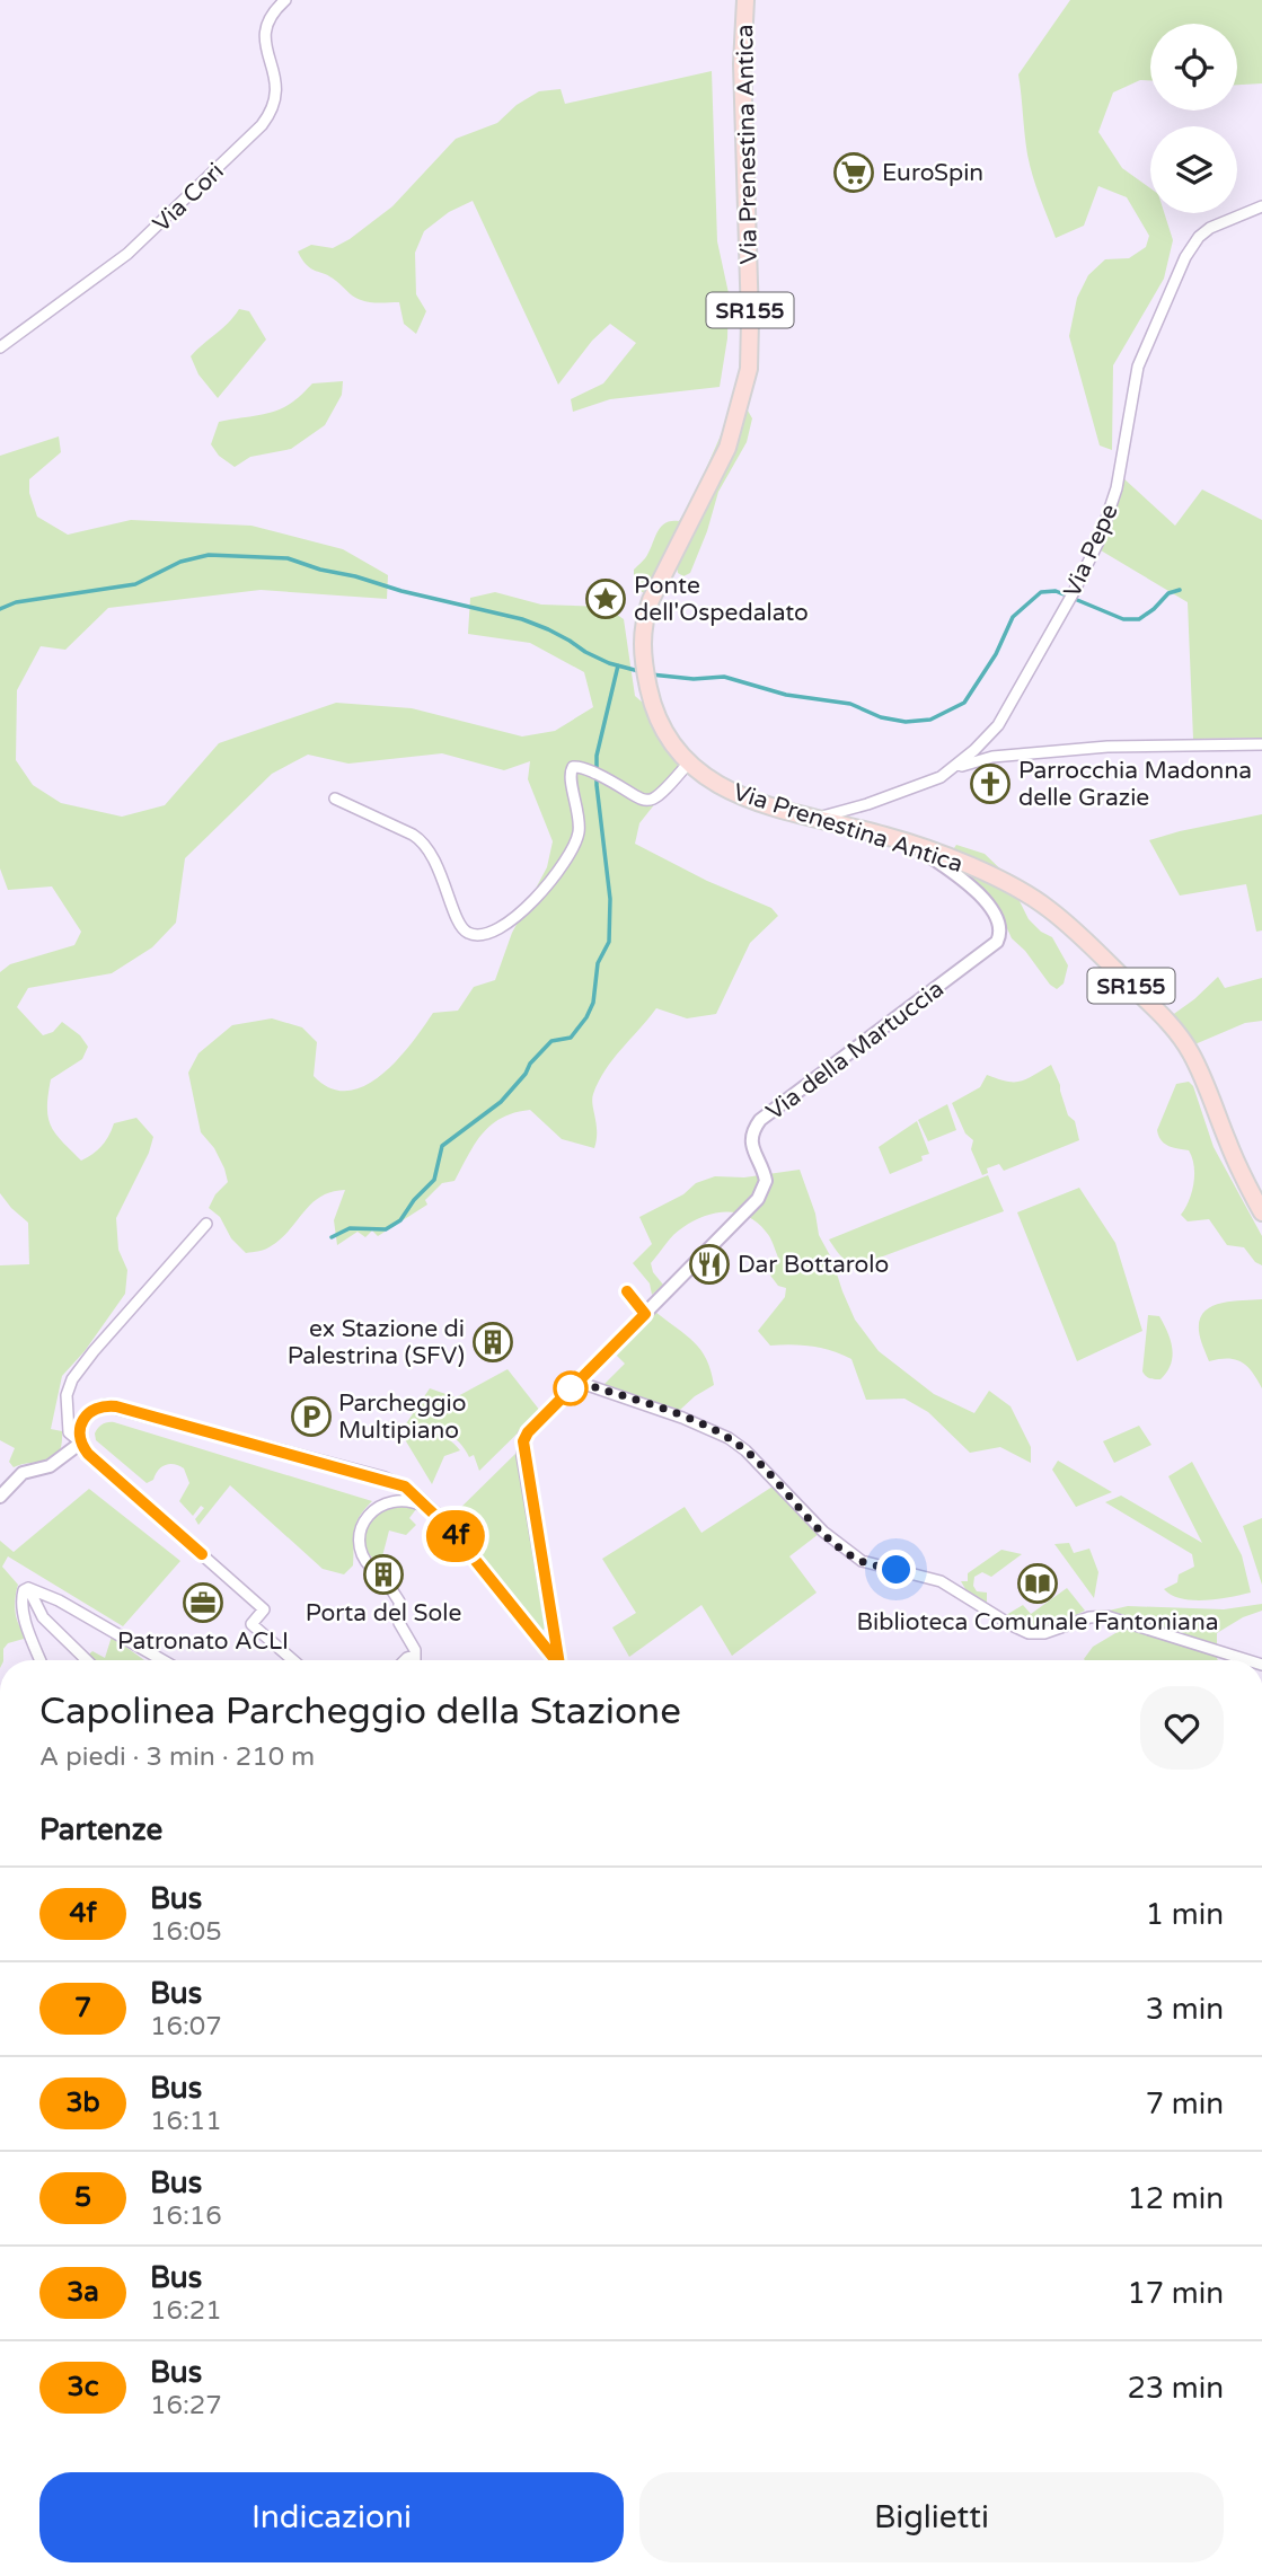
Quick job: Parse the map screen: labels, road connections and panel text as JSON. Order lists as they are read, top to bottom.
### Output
{
  "streets": {
    "main road": ["Via Prenestina Antica", "SR155"],
    "street": ["Via Cori", "Via Pepe", "Via della Martuccia"]
  },
  "crossings": [
    ["Via Prenestina Antica", "Via Pepe"],
    ["Via Prenestina Antica", "Via della Martuccia"]
  ],
  "places": {
    "supermarket": ["EuroSpin"],
    "place": ["Ponte dell'Ospedalato"],
    "church": ["Parrocchia Madonna delle Grazie"],
    "restaurant": ["Dar Bottarolo"],
    "building": ["ex Stazione di Palestrina (SFV)", "Porta del Sole"],
    "parking": ["Parcheggio Multipiano"],
    "library": ["Biblioteca Comunale Fantoniana"],
    "office": ["Patronato ACLI"]
  },
  "lines": ["bus line 4f"],
  "page": {
    "on_map": "4f",
    "heading": [
      ["Capolinea Parcheggio della Stazione", "A piedi · 3 min · 210 m"],
      "Partenze"
    ],
    "list": [
      {
        "mark": "4f",
        "name": "Bus",
        "note": "16:05",
        "value": "1 min"
      },
      {
        "mark": "7",
        "name": "Bus",
        "note": "16:07",
        "value": "3 min"
      },
      {
        "mark": "3b",
        "name": "Bus",
        "note": "16:11",
        "value": "7 min"
      },
      {
        "mark": "5",
        "name": "Bus",
        "note": "16:16",
        "value": "12 min"
      },
      {
        "mark": "3a",
        "name": "Bus",
        "note": "16:21",
        "value": "17 min"
      },
      {
        "mark": "3c",
        "name": "Bus",
        "note": "16:27",
        "value": "23 min"
      }
    ],
    "buttons": ["Indicazioni", "Biglietti"]
  }
}
